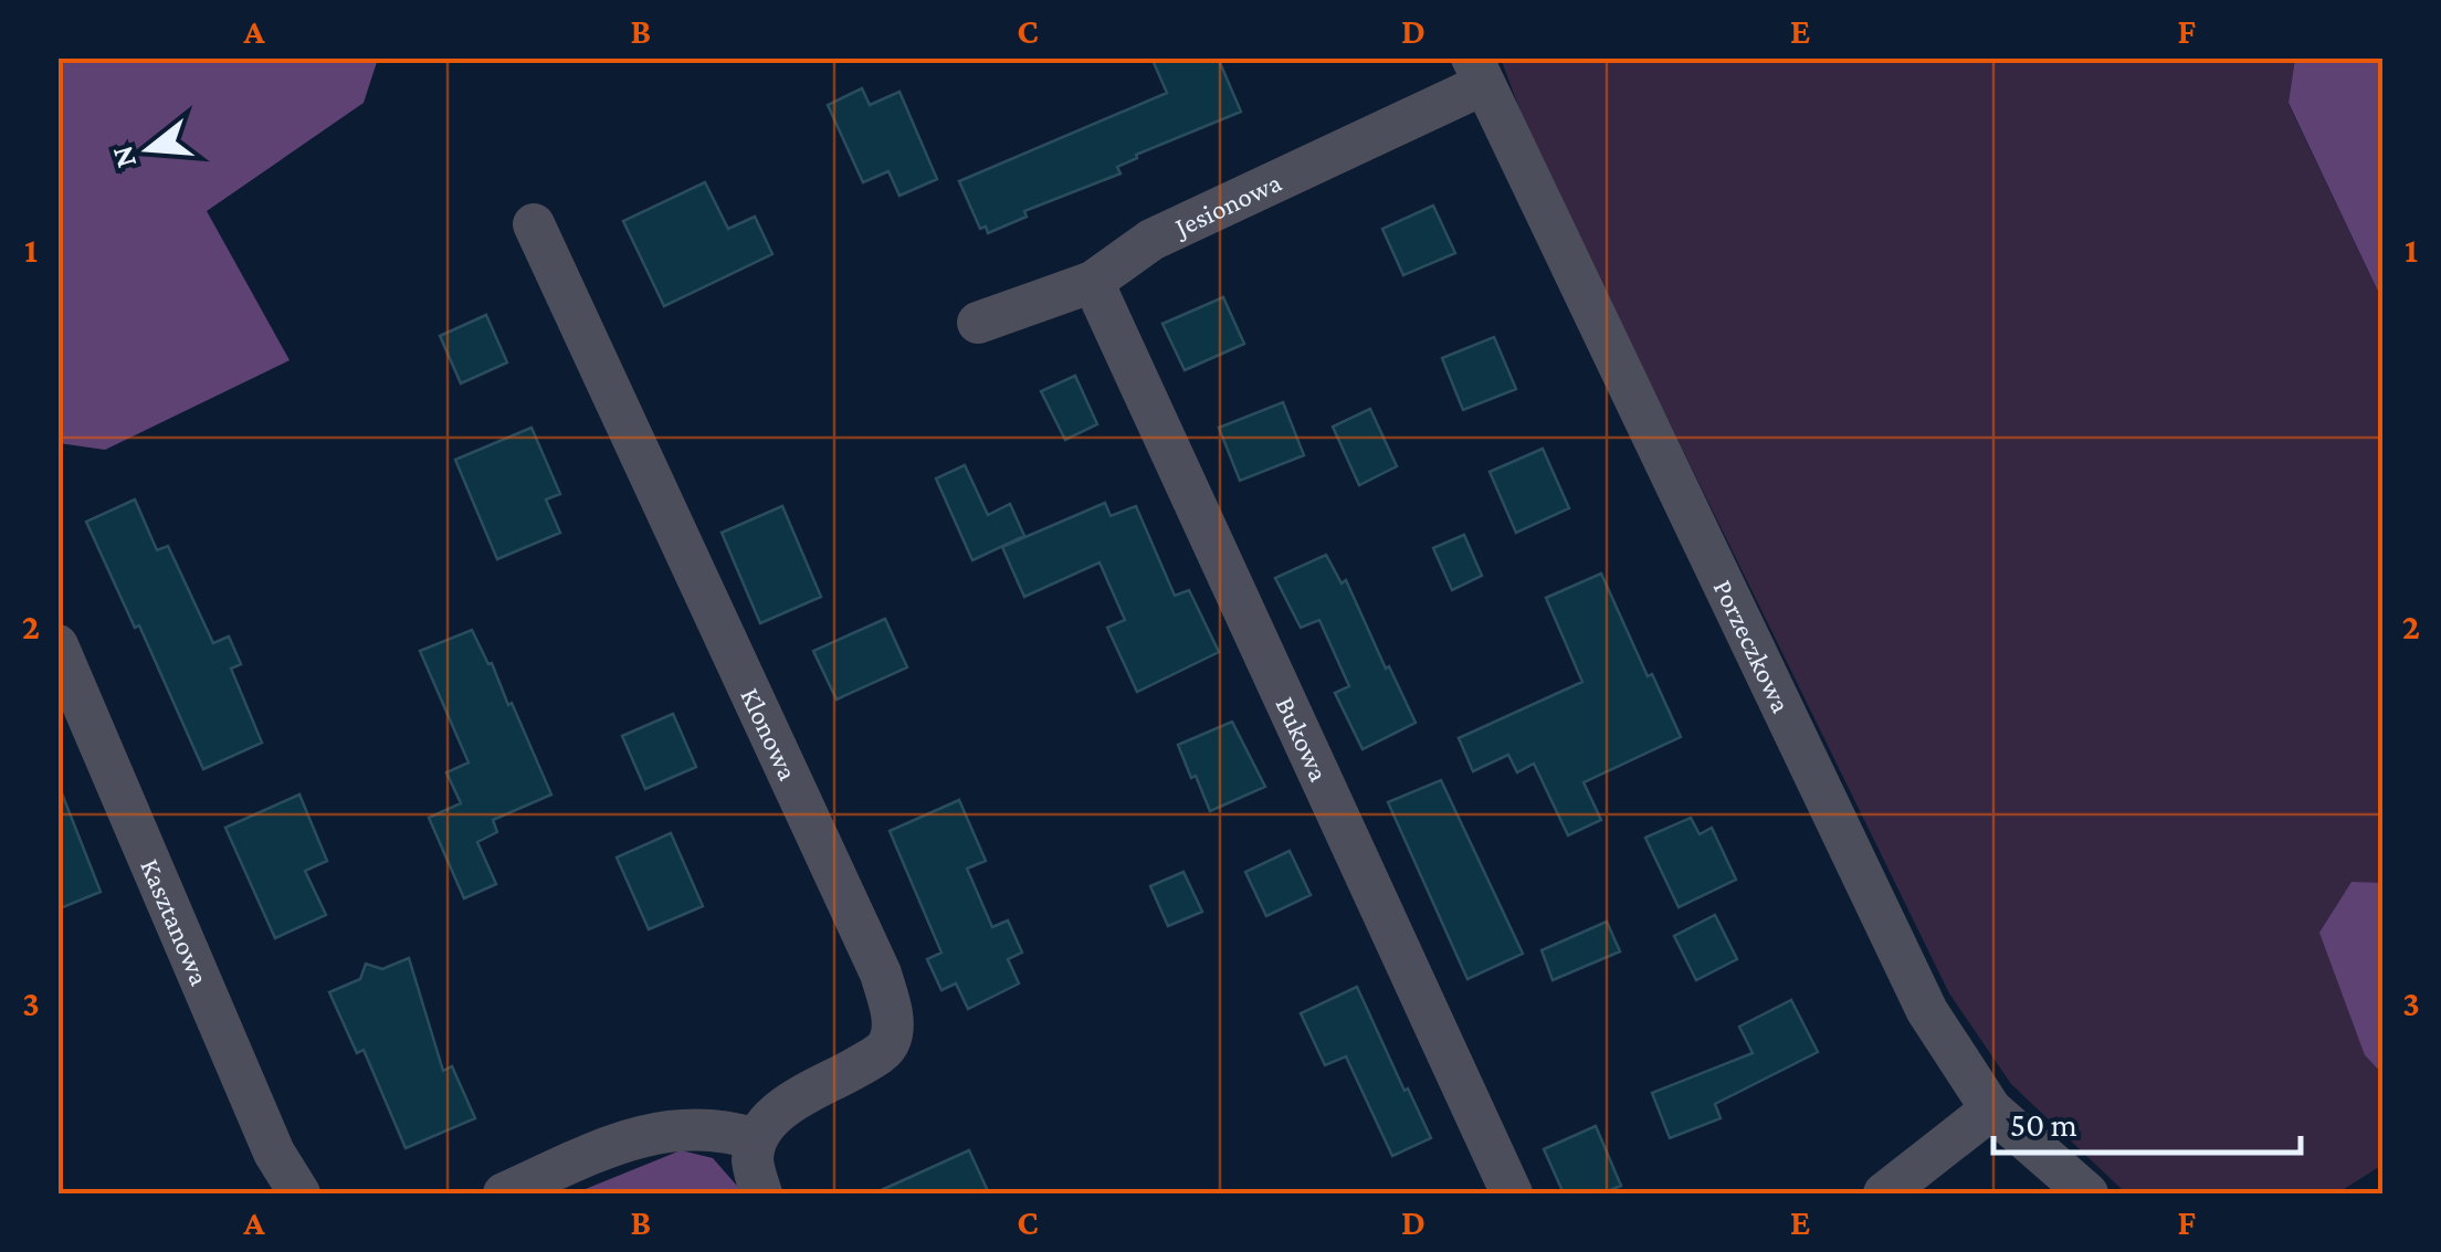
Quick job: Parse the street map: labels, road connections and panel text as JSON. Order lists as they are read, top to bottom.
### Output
{
  "streets": {
    "street": [
      "Jesionowa",
      "Porzeczkowa",
      "Klonowa",
      "Bukowa",
      "Kasztanowa"
    ]
  },
  "crossings": [
    ["Jesionowa", "Porzeczkowa"],
    ["Jesionowa", "Bukowa"]
  ],
  "scale_bar": "50 m",
  "north": "left",
  "grid": {
    "columns": [
      "A",
      "B",
      "C",
      "D",
      "E",
      "F"
    ],
    "rows": ["1", "2", "3"]
  }
}
